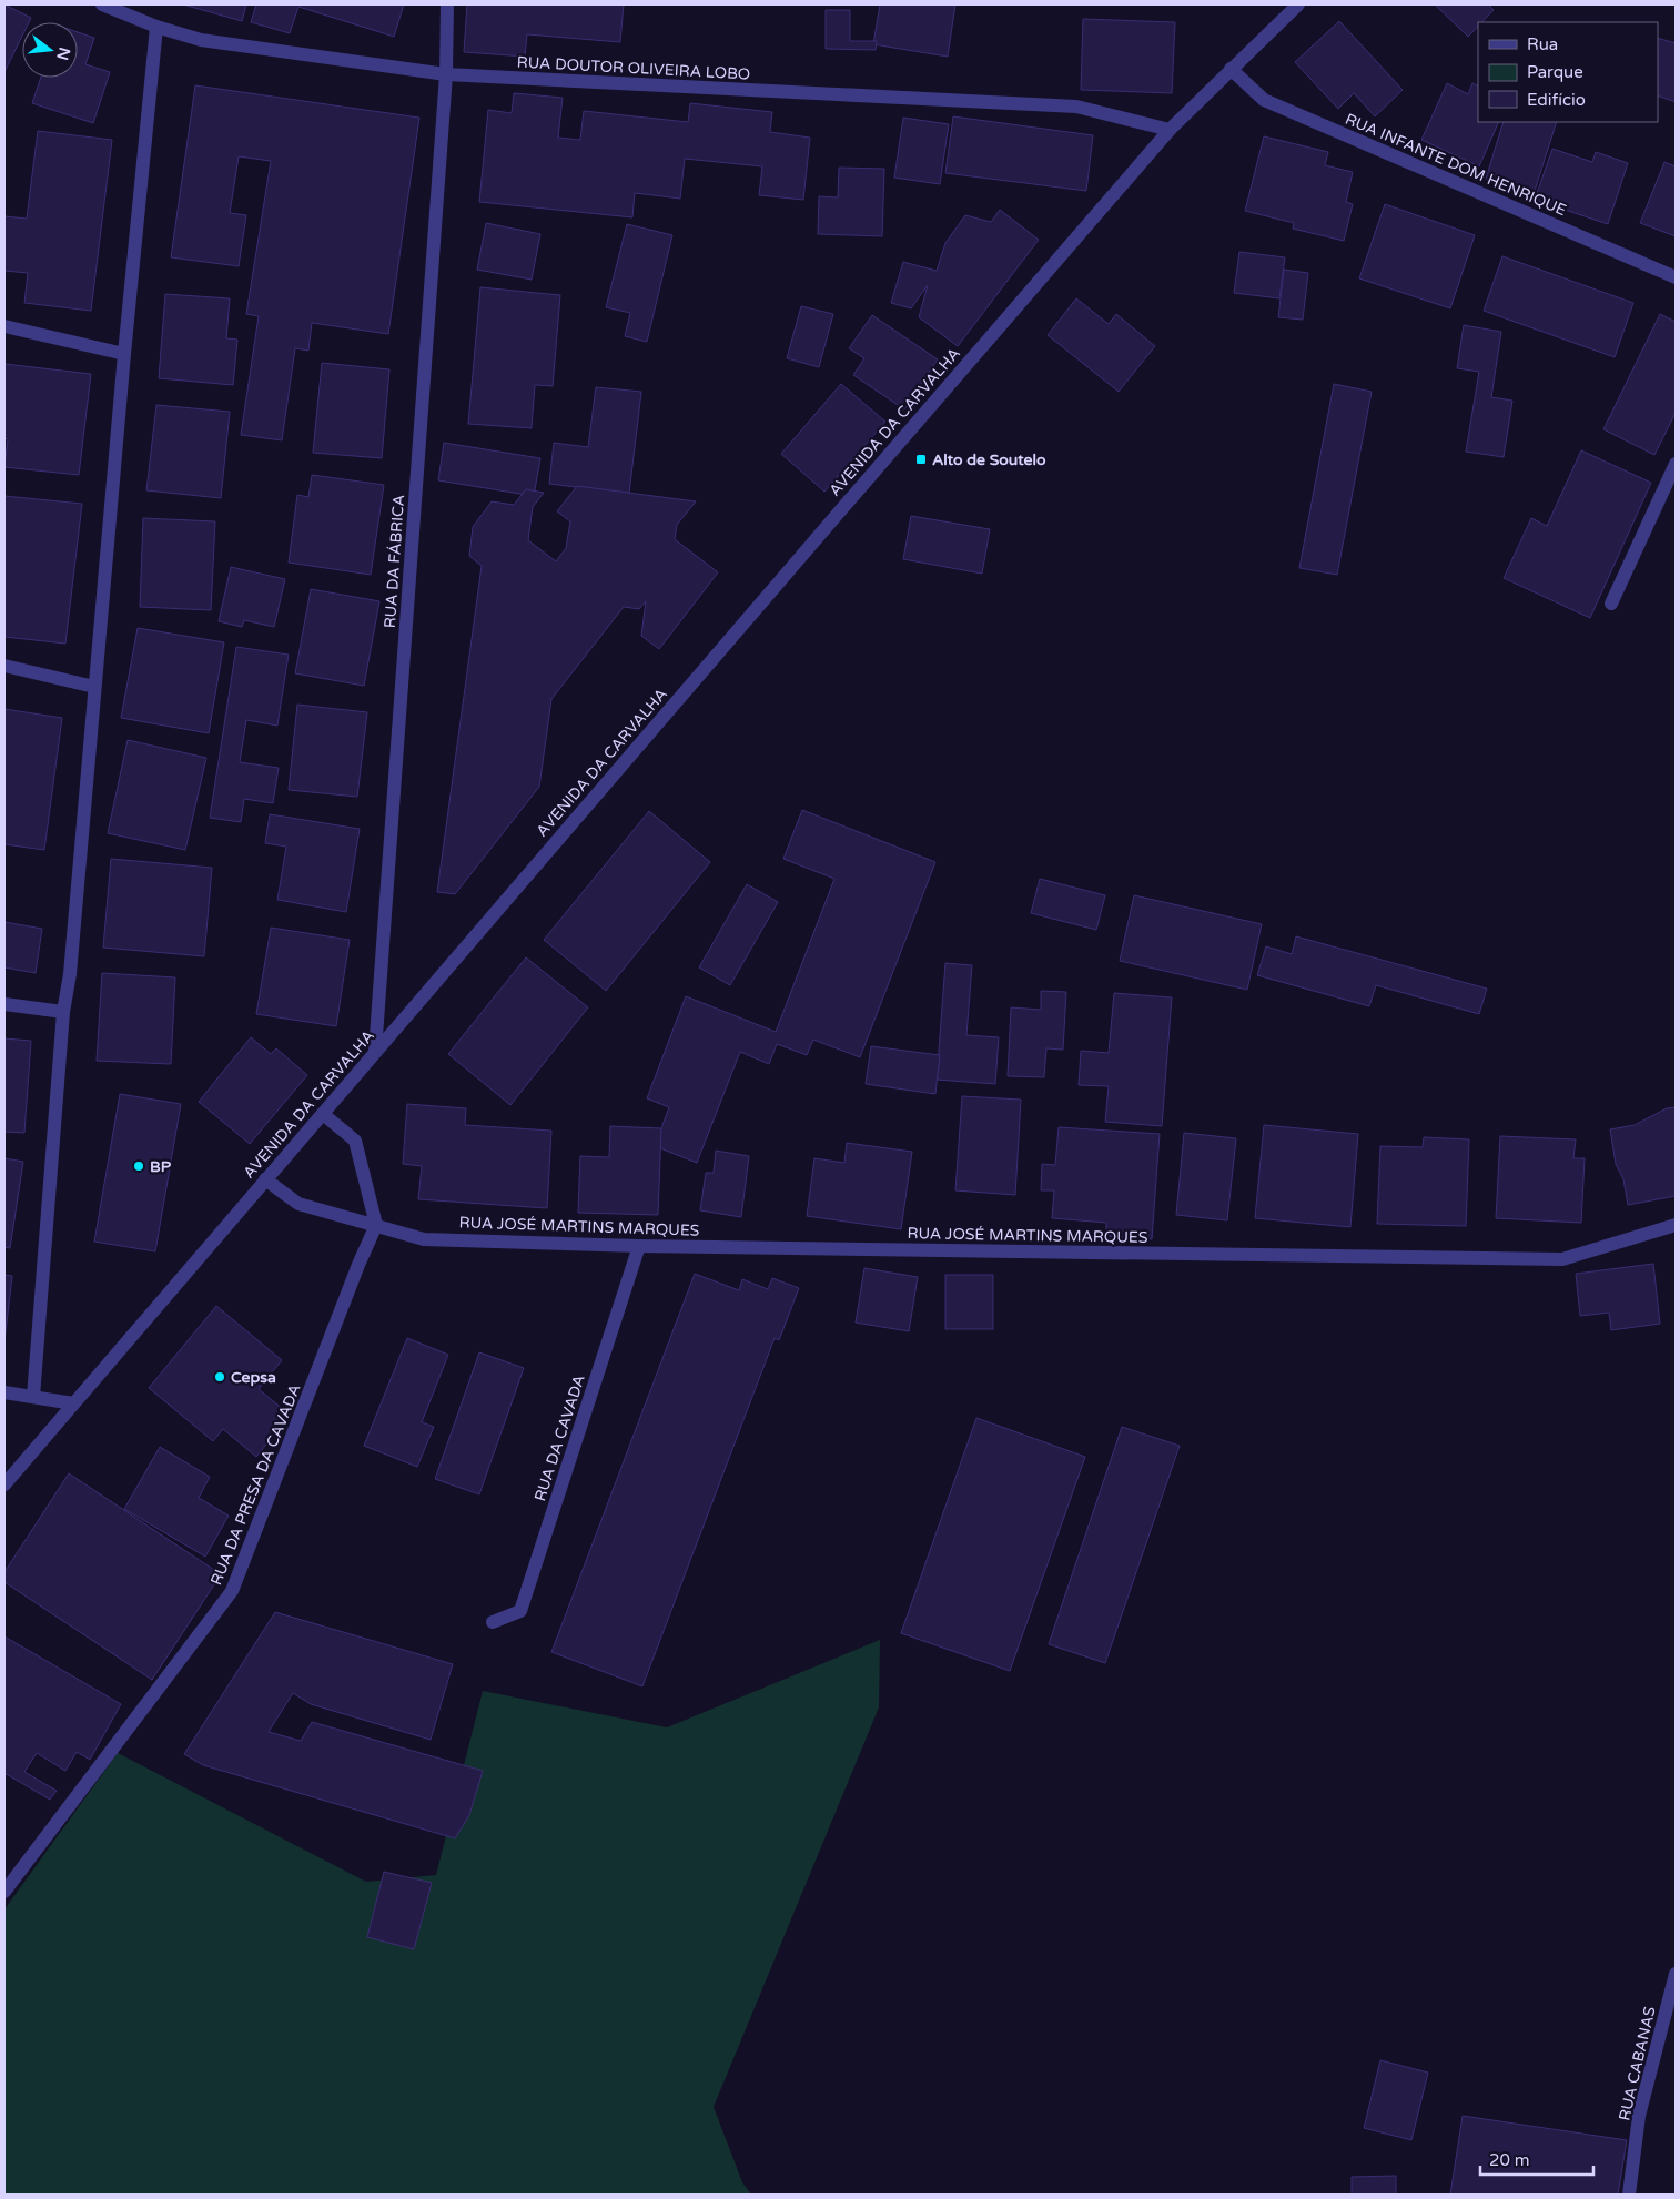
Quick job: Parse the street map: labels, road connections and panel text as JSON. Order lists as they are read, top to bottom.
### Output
{
  "streets": {
    "street": [
      "RUA DOUTOR OLIVEIRA LOBO",
      "RUA INFANTE DOM HENRIQUE",
      "AVENIDA DA CARVALHA",
      "RUA DA FÁBRICA",
      "RUA JOSÉ MARTINS MARQUES",
      "RUA DA CAVADA",
      "RUA DA PRESA DA CAVADA",
      "RUA CABANAS"
    ]
  },
  "crossings": [
    ["RUA DOUTOR OLIVEIRA LOBO", "AVENIDA DA CARVALHA"],
    ["RUA DOUTOR OLIVEIRA LOBO", "RUA DA FÁBRICA"],
    ["RUA INFANTE DOM HENRIQUE", "AVENIDA DA CARVALHA"],
    ["AVENIDA DA CARVALHA", "RUA DA FÁBRICA"],
    ["RUA JOSÉ MARTINS MARQUES", "RUA DA CAVADA"],
    ["RUA JOSÉ MARTINS MARQUES", "RUA DA PRESA DA CAVADA"]
  ],
  "places": {
    "transit": ["Alto de Soutelo"],
    "other": ["BP", "Cepsa"]
  },
  "legend": ["Rua", "Parque", "Edifício"],
  "scale_bar": "20 m",
  "north": "right"
}
